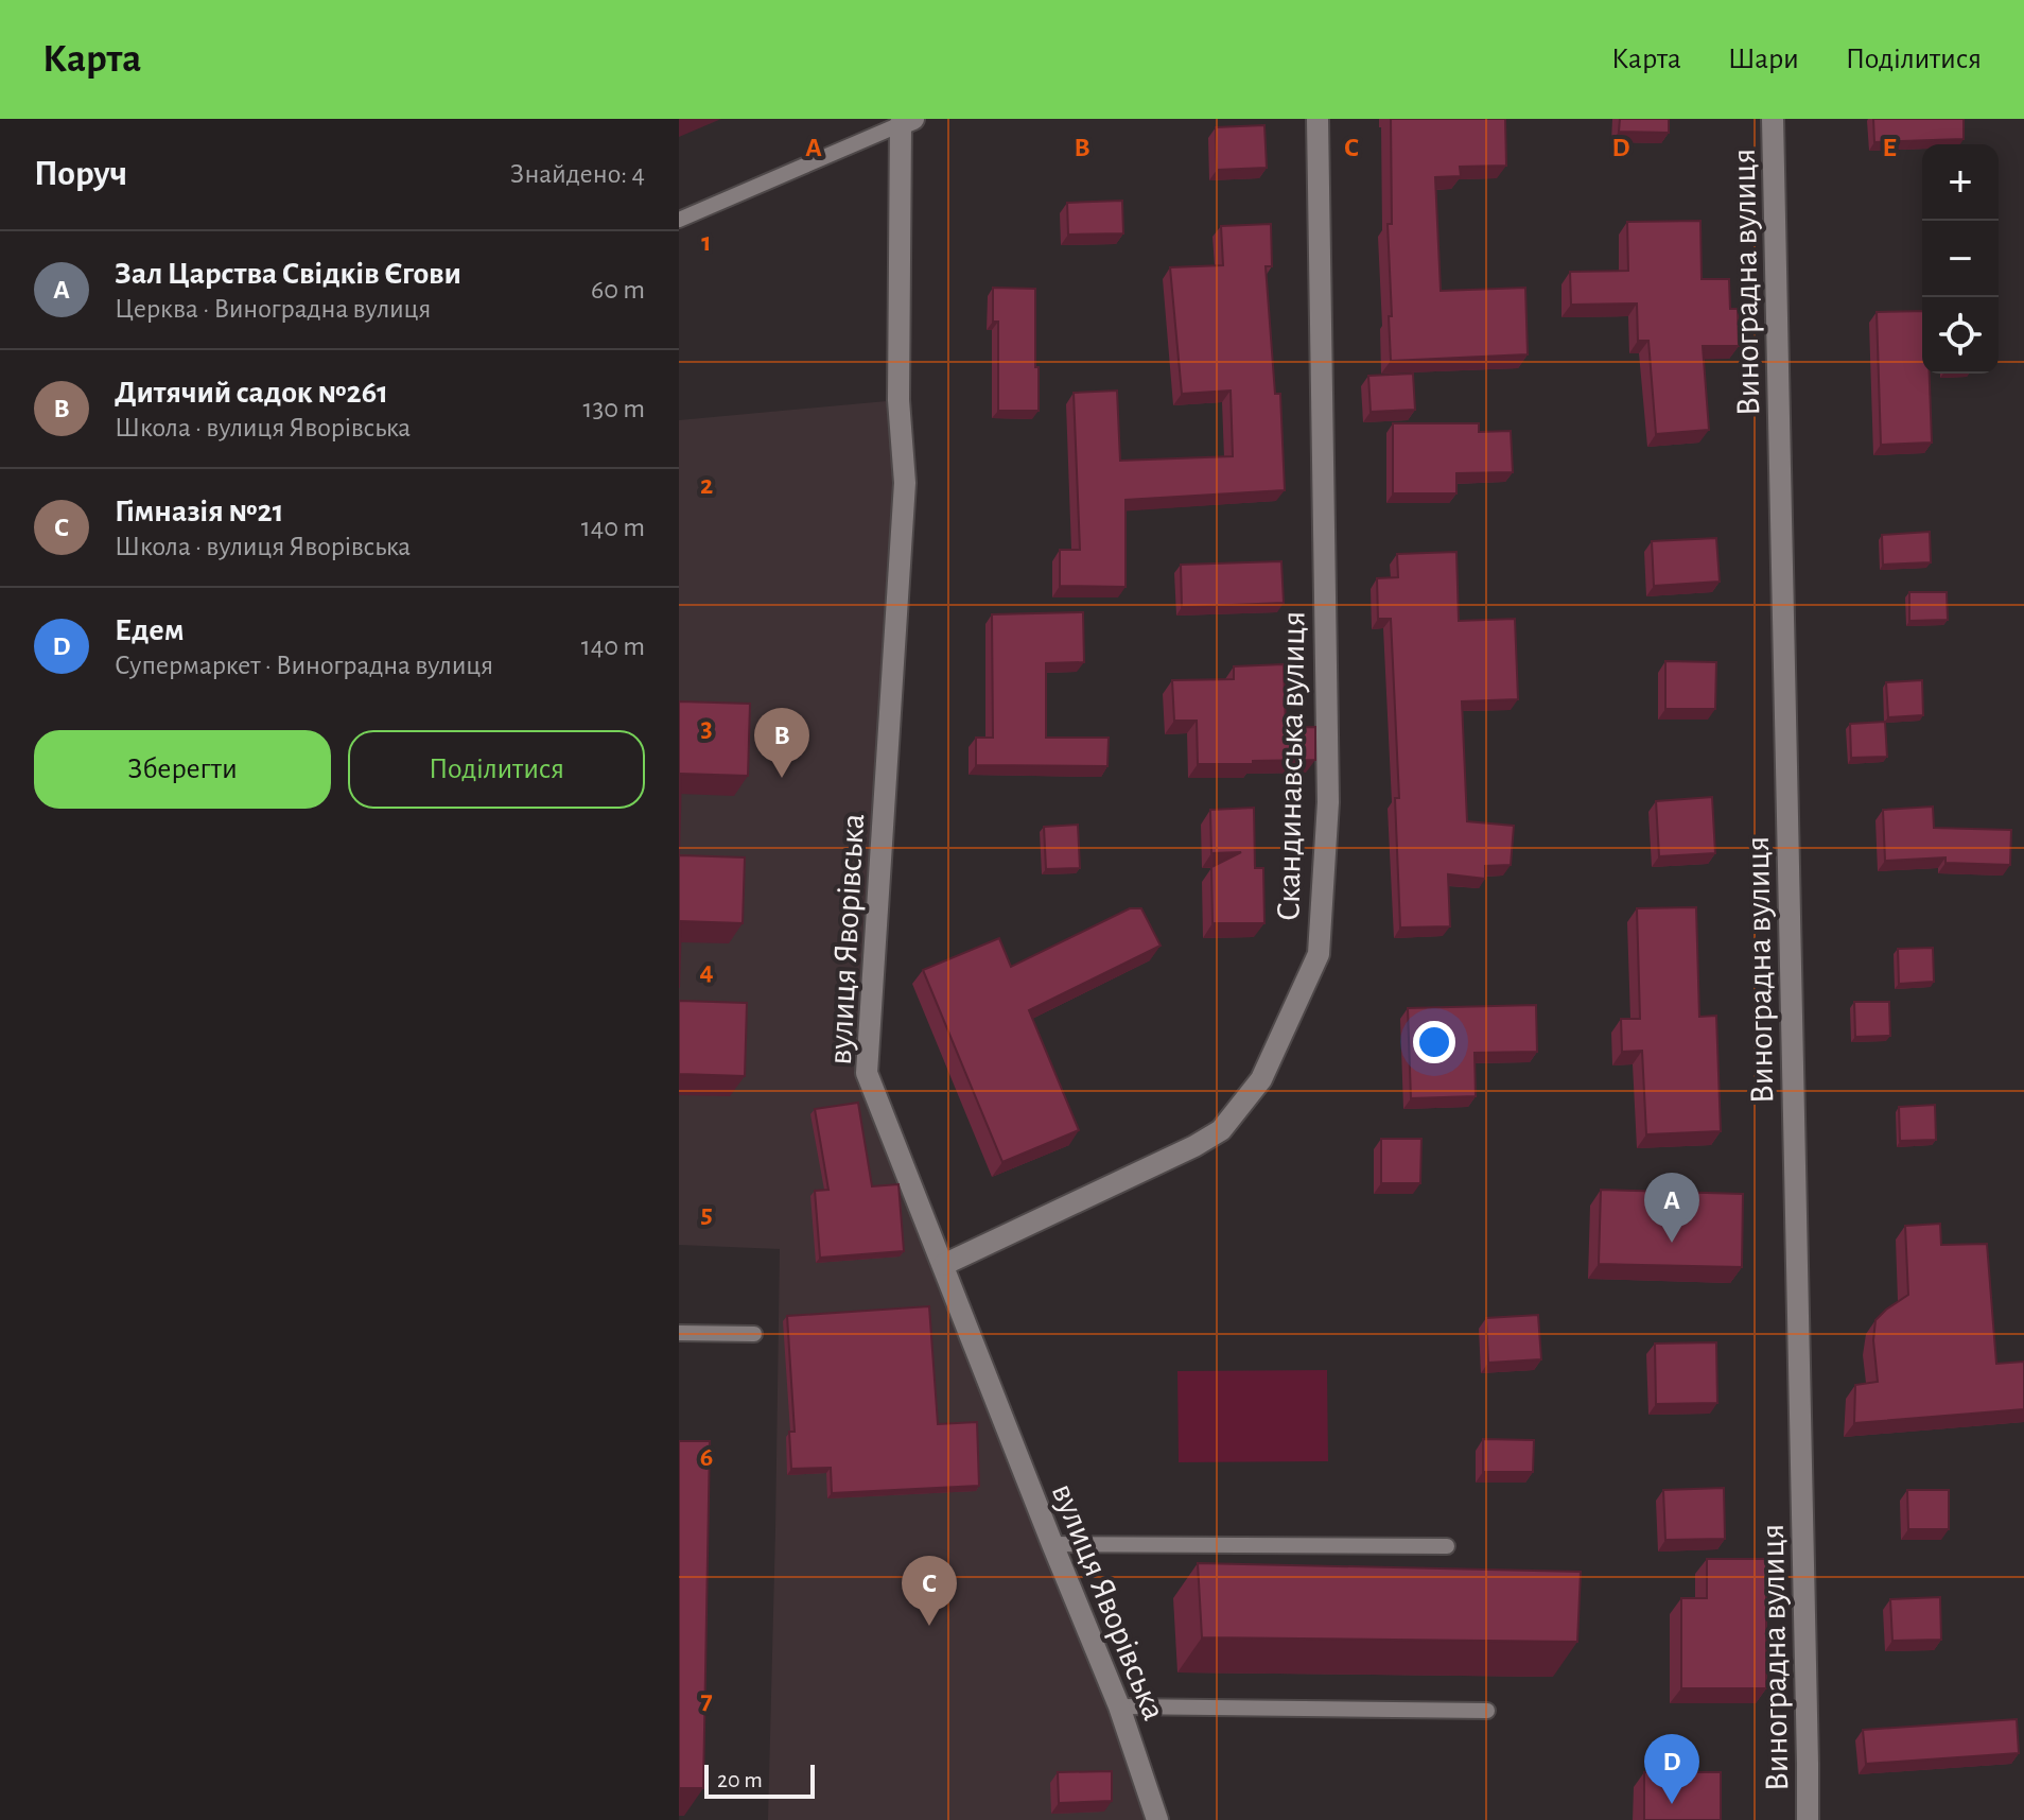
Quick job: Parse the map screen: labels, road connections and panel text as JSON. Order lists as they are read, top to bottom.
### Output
{
  "streets": {
    "street": ["Виноградна вулиця", "Скандинавська вулиця", "вулиця Яворівська"]
  },
  "crossings": [
    ["Скандинавська вулиця", "вулиця Яворівська"]
  ],
  "scale_bar": "20 m",
  "page": {
    "header": "Карта",
    "nav": ["Карта", "Шари", "Поділитися"],
    "heading": ["Поруч", "Знайдено: 4"],
    "map_buttons": ["+", "−"],
    "list": [
      {
        "mark": "A",
        "name": "Зал Царства Свідків Єгови",
        "note": "Церква · Виноградна вулиця",
        "value": "60 m"
      },
      {
        "mark": "B",
        "name": "Дитячий садок №261",
        "note": "Школа · вулиця Яворівська",
        "value": "130 m"
      },
      {
        "mark": "C",
        "name": "Гімназія №21",
        "note": "Школа · вулиця Яворівська",
        "value": "140 m"
      },
      {
        "mark": "D",
        "name": "Едем",
        "note": "Супермаркет · Виноградна вулиця",
        "value": "140 m"
      }
    ],
    "buttons": ["Зберегти", "Поділитися"],
    "pins": [
      "B",
      "A",
      "C",
      "D"
    ],
    "scale": "20 m"
  },
  "grid": {
    "columns": [
      "A",
      "B",
      "C",
      "D",
      "E"
    ],
    "rows": [
      "1",
      "2",
      "3",
      "4",
      "5",
      "6",
      "7"
    ]
  }
}
